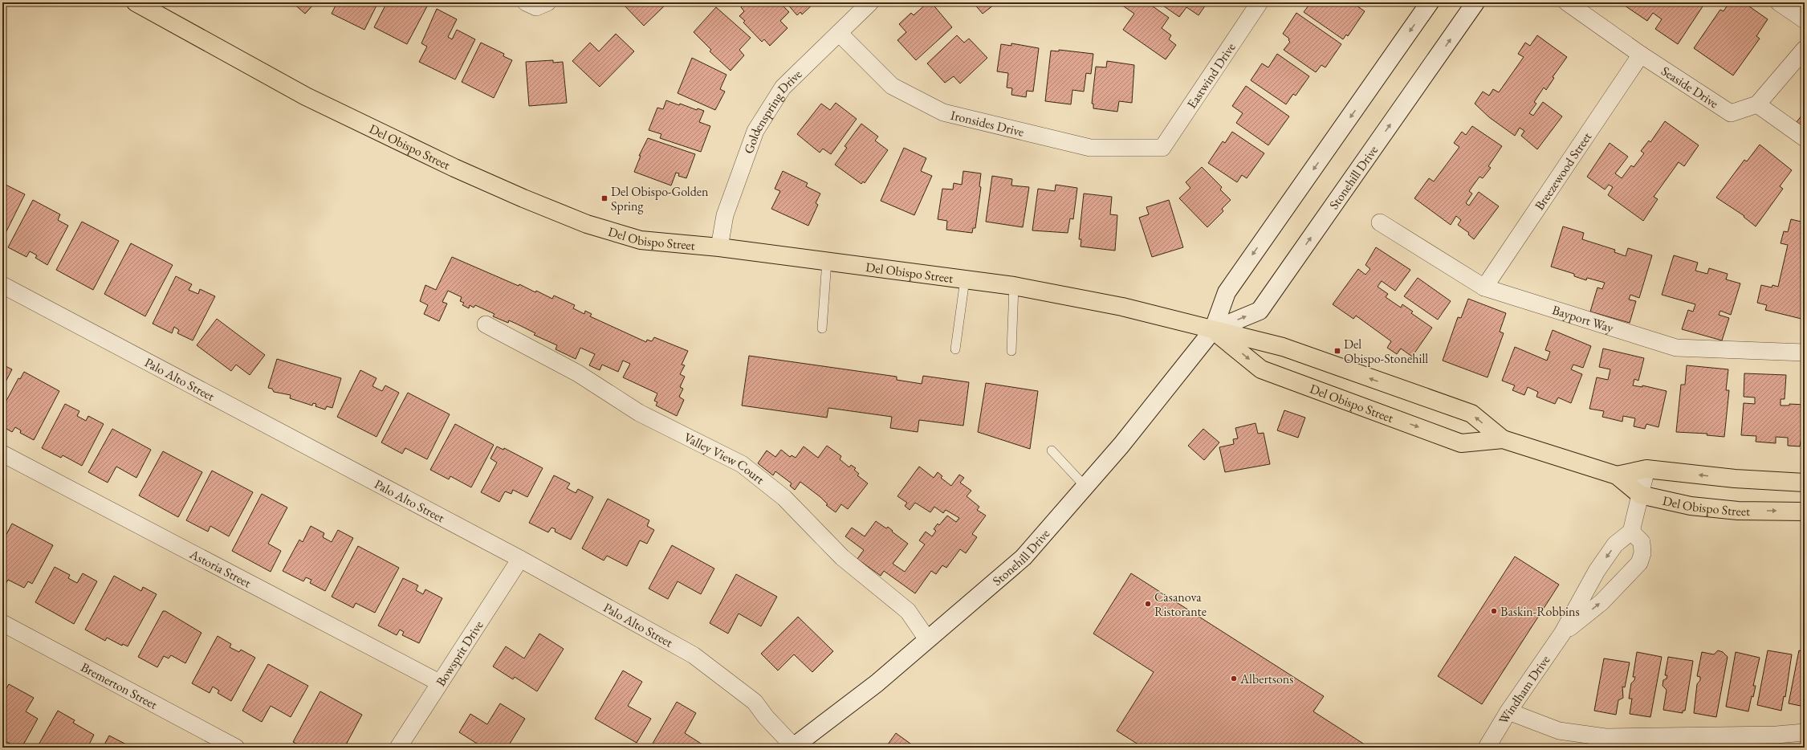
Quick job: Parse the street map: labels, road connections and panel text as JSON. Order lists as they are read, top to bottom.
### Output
{
  "streets": {
    "main road": ["Del Obispo Street", "Stonehill Drive"],
    "street": [
      "Eastwind Drive",
      "Seaside Drive",
      "Goldenspring Drive",
      "Ironsides Drive",
      "Breezewood Street",
      "Bayport Way",
      "Palo Alto Street",
      "Valley View Court",
      "Astoria Street",
      "Bowsprit Drive",
      "Bremerton Street",
      "Windham Drive"
    ]
  },
  "crossings": [
    ["Eastwind Drive", "Ironsides Drive"],
    ["Seaside Drive", "Breezewood Street"],
    ["Goldenspring Drive", "Ironsides Drive"],
    ["Goldenspring Drive", "Del Obispo Street"],
    ["Del Obispo Street", "Stonehill Drive"],
    ["Breezewood Street", "Bayport Way"],
    ["Stonehill Drive", "Palo Alto Street"],
    ["Stonehill Drive", "Valley View Court"],
    ["Palo Alto Street", "Bowsprit Drive"],
    ["Astoria Street", "Bowsprit Drive"]
  ],
  "places": {
    "transit": ["Del Obispo-Golden Spring", "Del Obispo-Stonehill"],
    "other": ["Casanova Ristorante", "Baskin-Robbins", "Albertsons"]
  }
}
